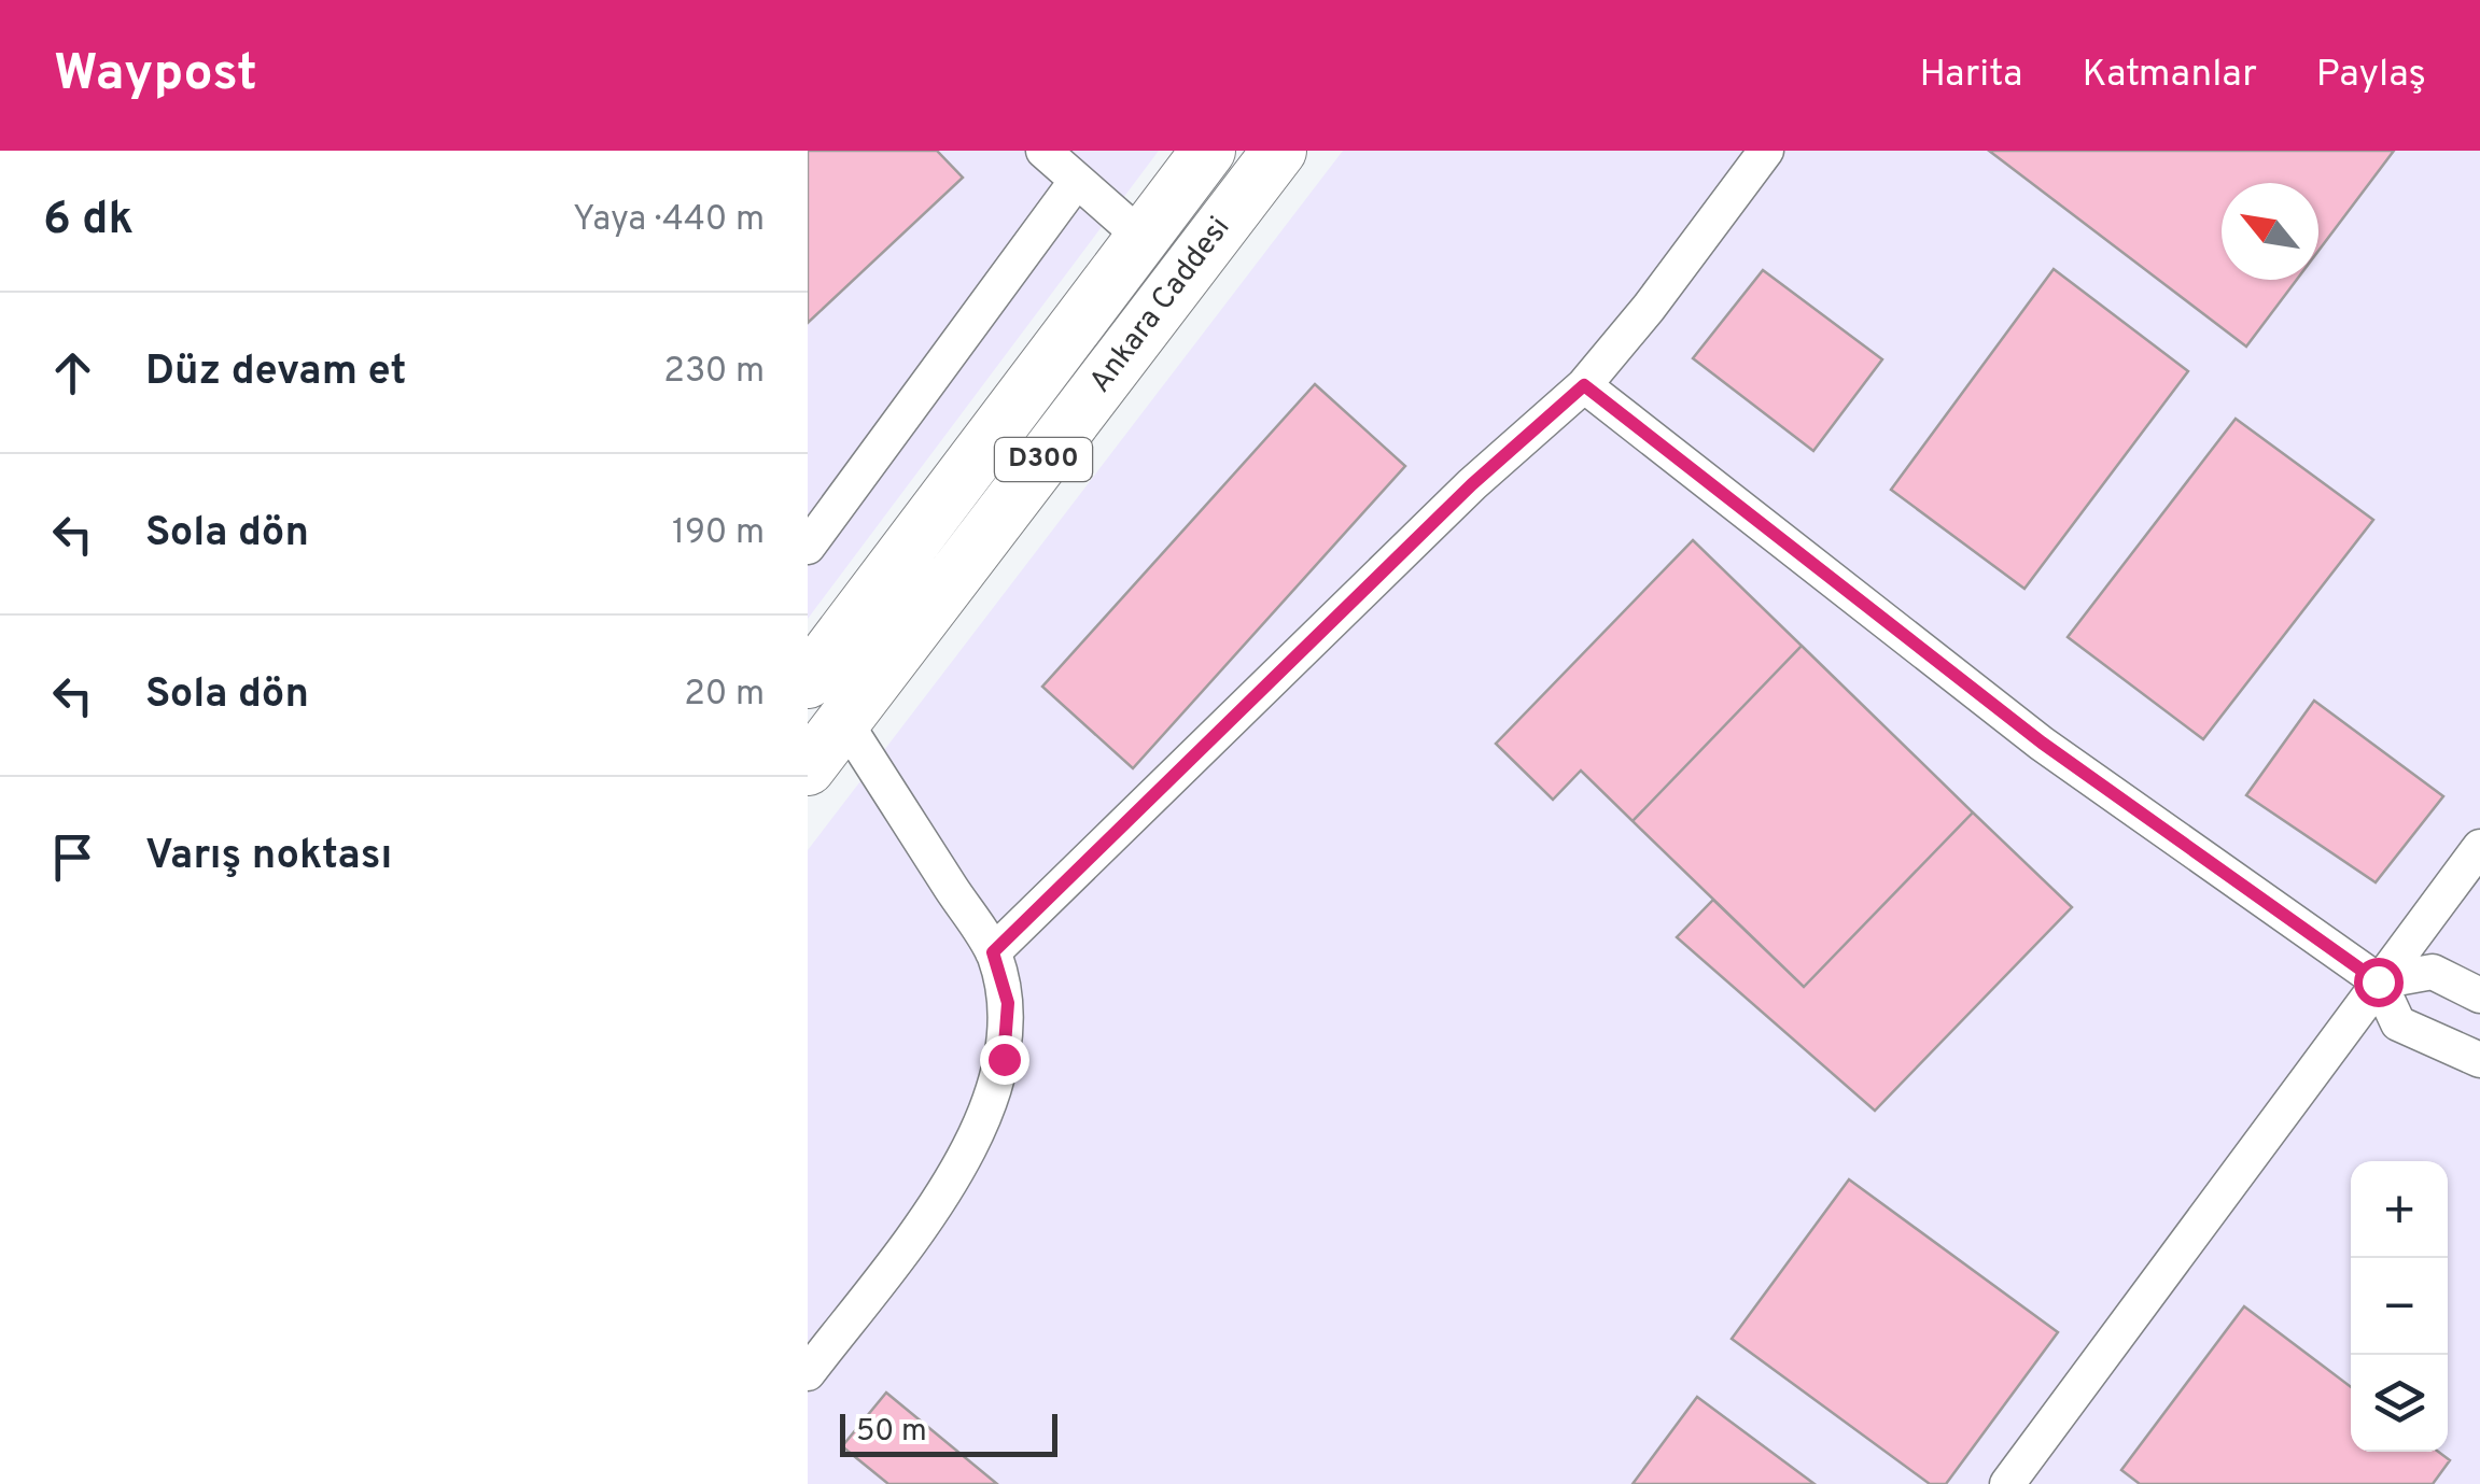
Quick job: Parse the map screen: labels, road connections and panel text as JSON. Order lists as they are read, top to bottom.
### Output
{
  "streets": {
    "highway": ["Ankara Caddesi", "D300"]
  },
  "scale_bar": "50 m",
  "north": "top left",
  "page": {
    "header": "Waypost",
    "nav": ["Harita", "Katmanlar", "Paylaş"],
    "heading": ["6 dk", "Yaya · 440 m"],
    "list": [
      ["Düz devam et", "230 m"],
      ["Sola dön", "190 m"],
      ["Sola dön", "20 m"],
      "Varış noktası"
    ],
    "map_buttons": ["+", "−"],
    "scale": "50 m"
  }
}
